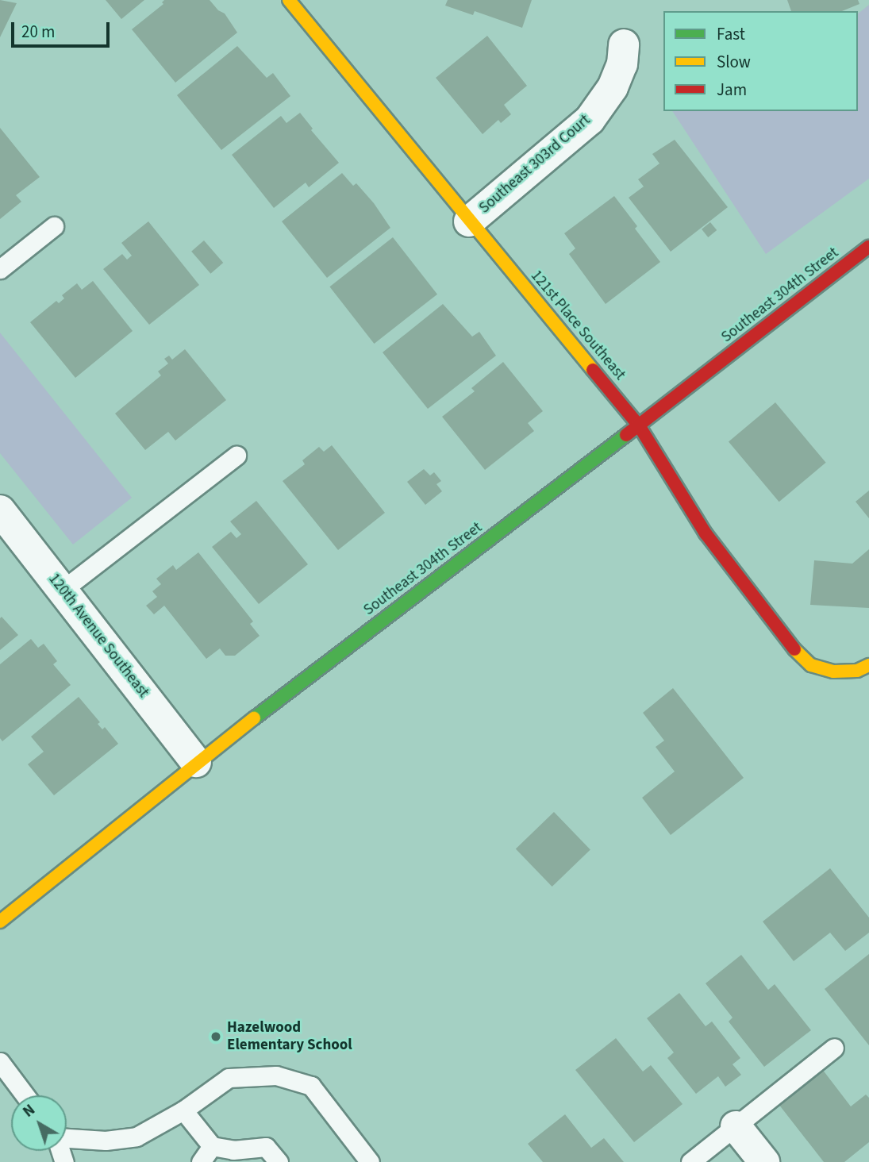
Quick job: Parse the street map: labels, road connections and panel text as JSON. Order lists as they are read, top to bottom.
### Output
{
  "streets": {
    "street": [
      "Southeast 303rd Court",
      "Southeast 304th Street",
      "121st Place Southeast",
      "120th Avenue Southeast"
    ]
  },
  "crossings": [
    ["Southeast 303rd Court", "121st Place Southeast"],
    ["Southeast 304th Street", "121st Place Southeast"],
    ["Southeast 304th Street", "120th Avenue Southeast"]
  ],
  "places": ["Hazelwood Elementary School"],
  "legend": ["Fast", "Slow", "Jam"],
  "scale_bar": "20 m",
  "north": "top left"
}
